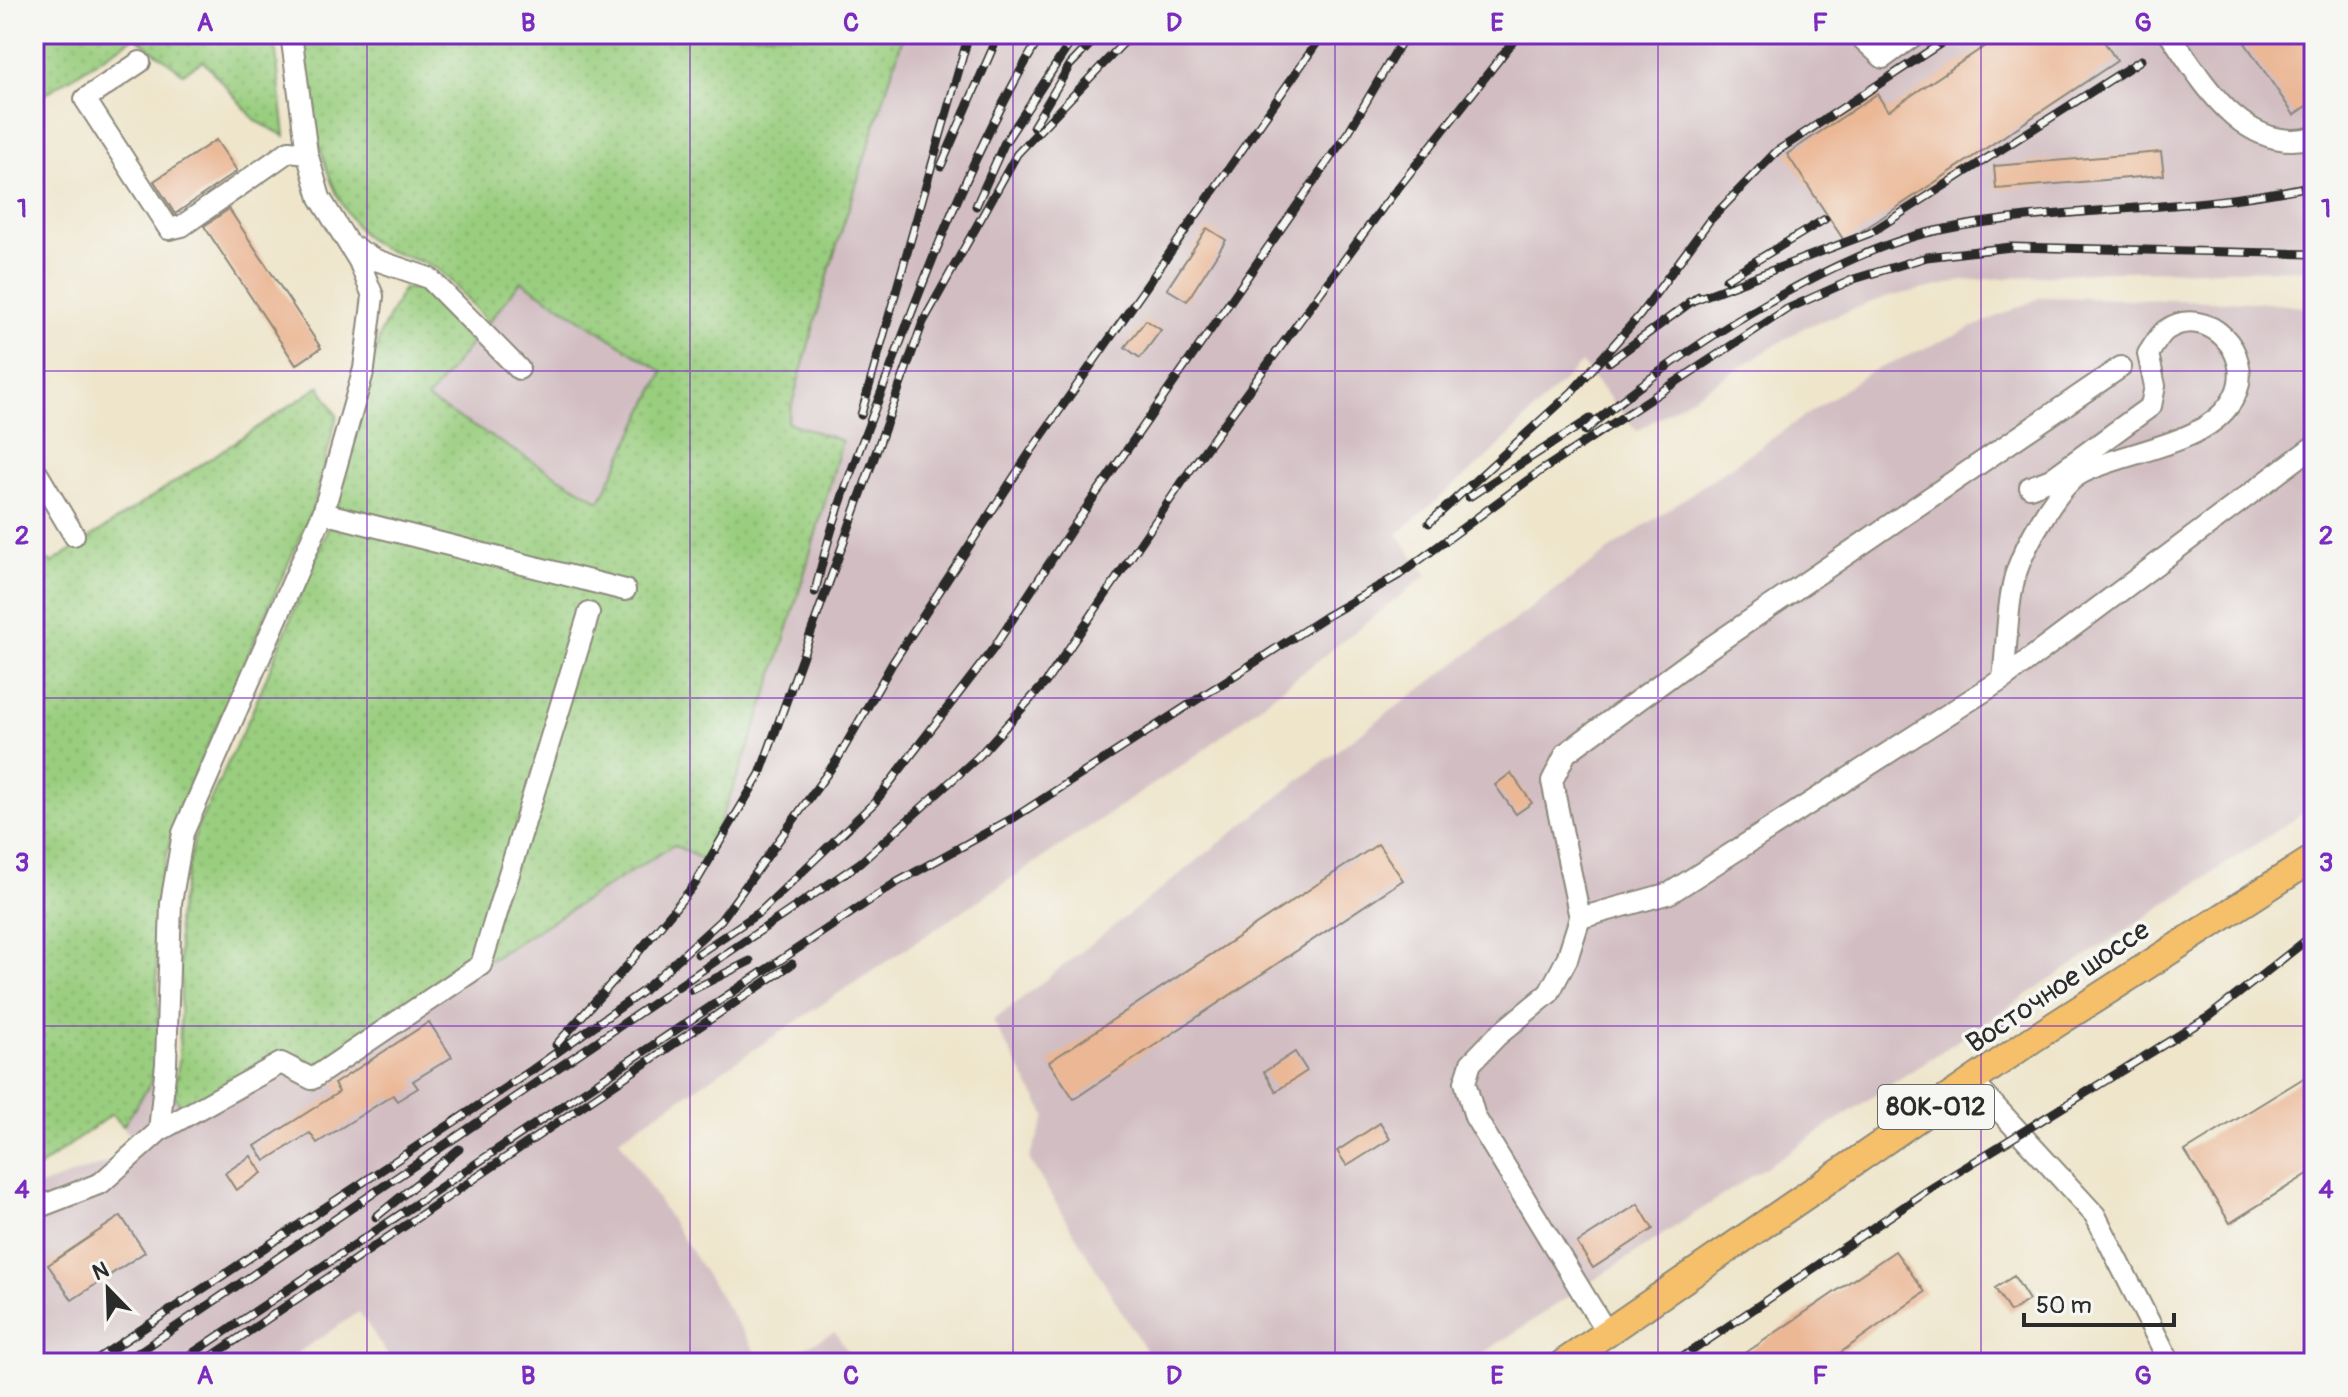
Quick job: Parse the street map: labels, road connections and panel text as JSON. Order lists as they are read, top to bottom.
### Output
{
  "streets": {
    "main road": ["Восточное шоссе", "80К-012"]
  },
  "scale_bar": "50 m",
  "north": "top left",
  "grid": {
    "columns": [
      "A",
      "B",
      "C",
      "D",
      "E",
      "F",
      "G"
    ],
    "rows": [
      "1",
      "2",
      "3",
      "4"
    ]
  }
}
